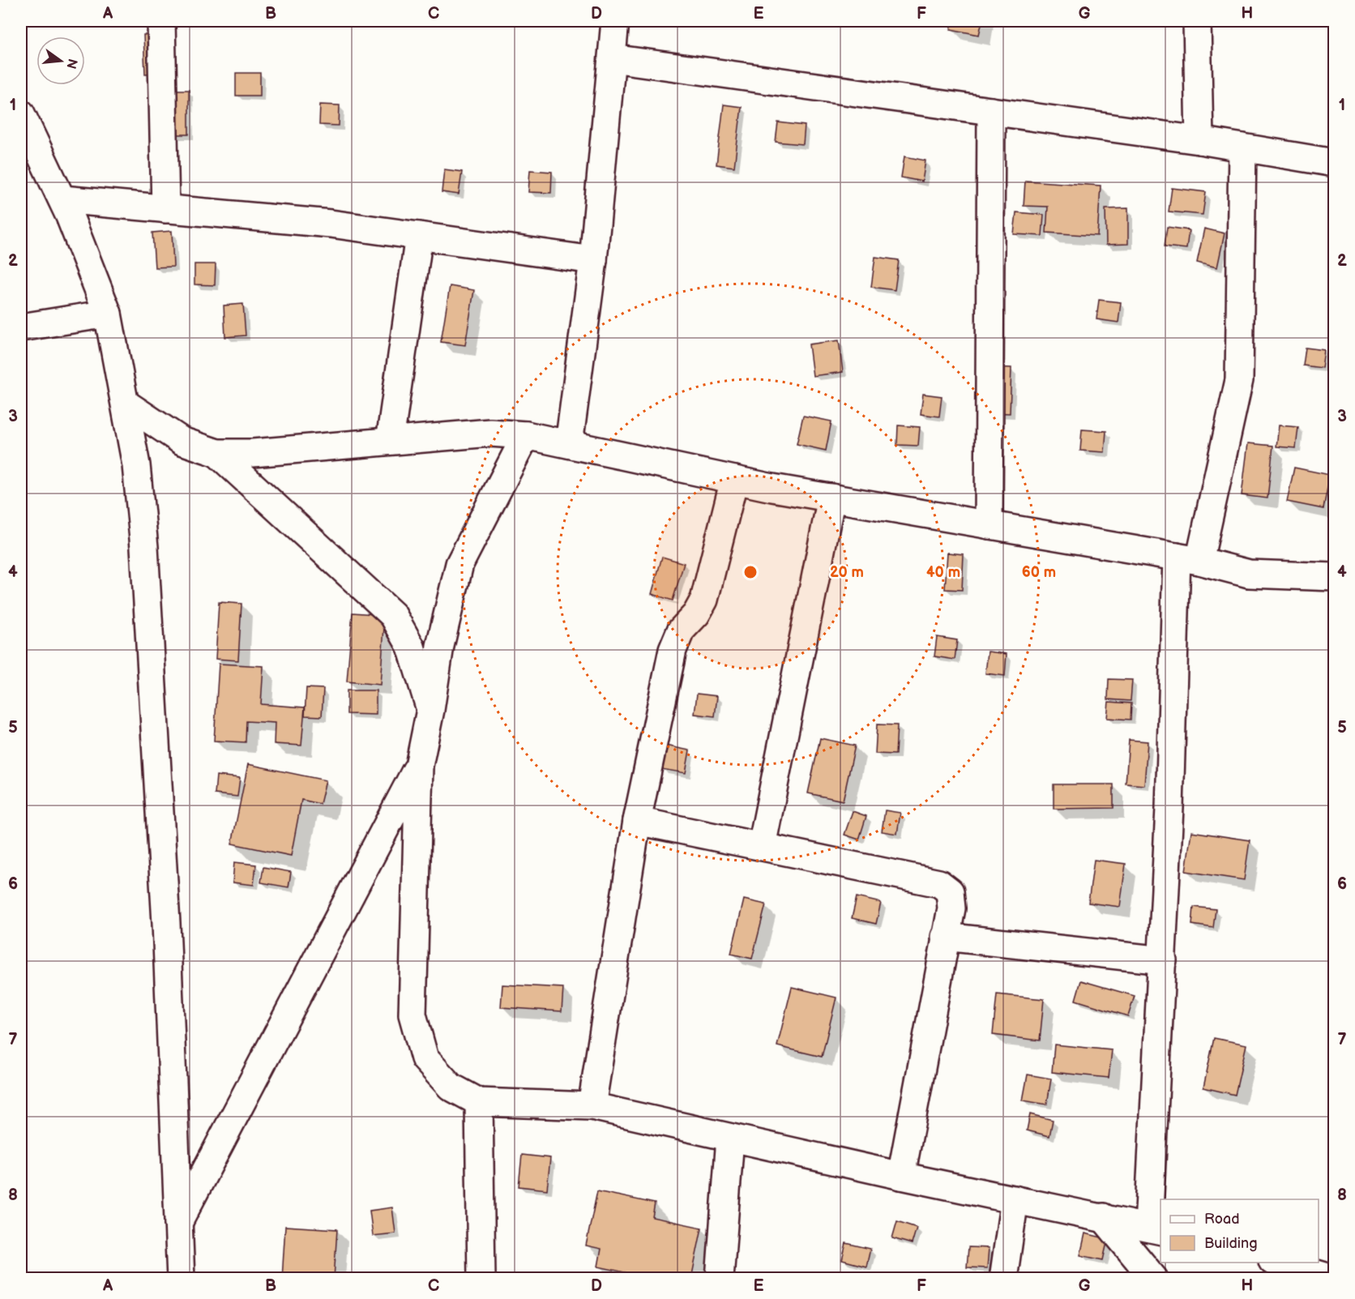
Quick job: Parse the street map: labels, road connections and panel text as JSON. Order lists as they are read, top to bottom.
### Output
{
  "legend": ["Road", "Building"],
  "north": "right",
  "grid": {
    "columns": [
      "A",
      "B",
      "C",
      "D",
      "E",
      "F",
      "G",
      "H"
    ],
    "rows": [
      "1",
      "2",
      "3",
      "4",
      "5",
      "6",
      "7",
      "8"
    ]
  },
  "rings": ["20 m", "40 m", "60 m"]
}
